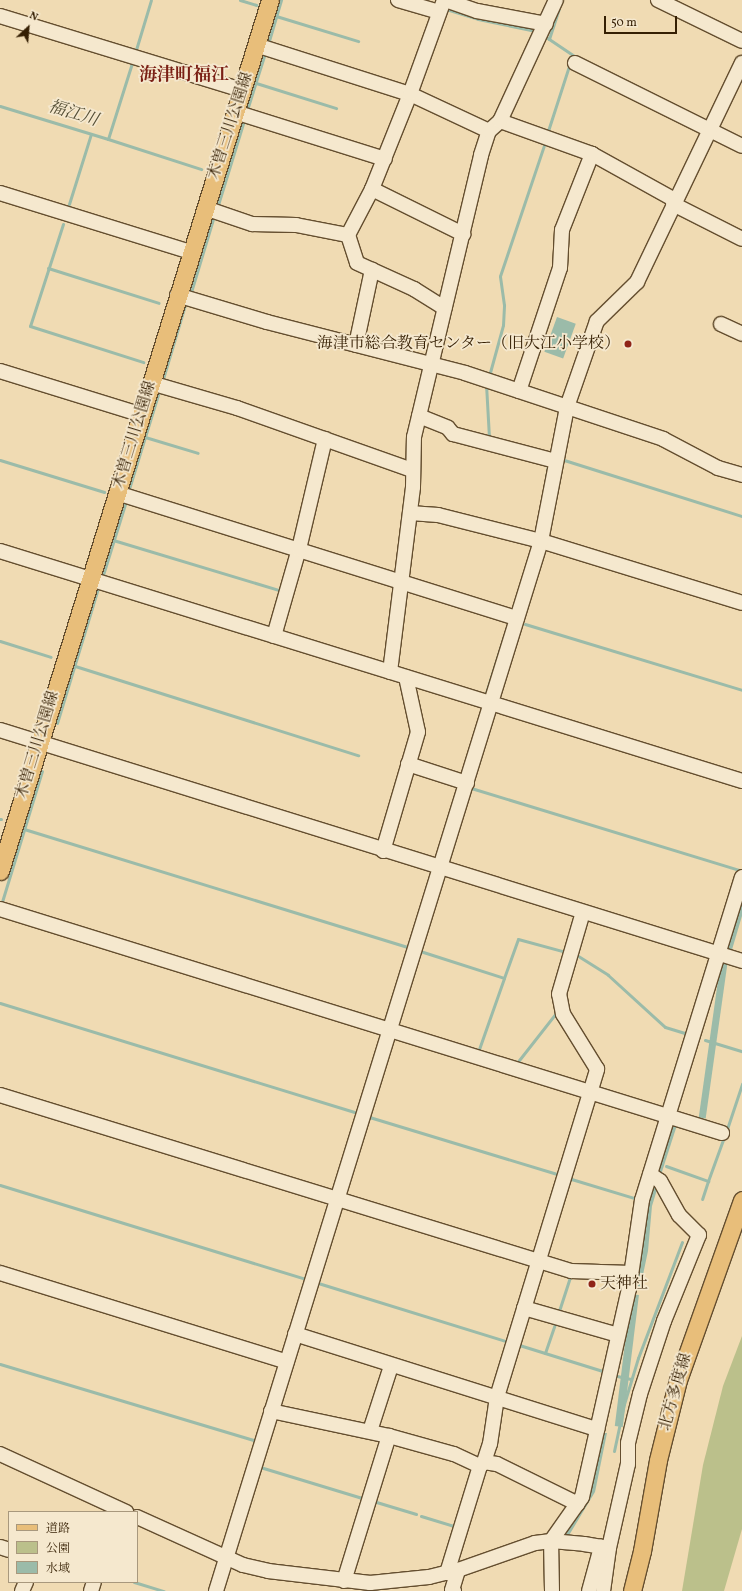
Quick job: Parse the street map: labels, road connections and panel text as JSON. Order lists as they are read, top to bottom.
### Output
{
  "streets": {
    "main road": ["木曽三川公園線", "北方多度線"]
  },
  "districts": ["海津町福江"],
  "water": ["福江川"],
  "places": ["海津市総合教育センター（旧大江小学校）", "天神社"],
  "legend": ["道路", "公園", "水域"],
  "scale_bar": "50 m",
  "north": "top right"
}
